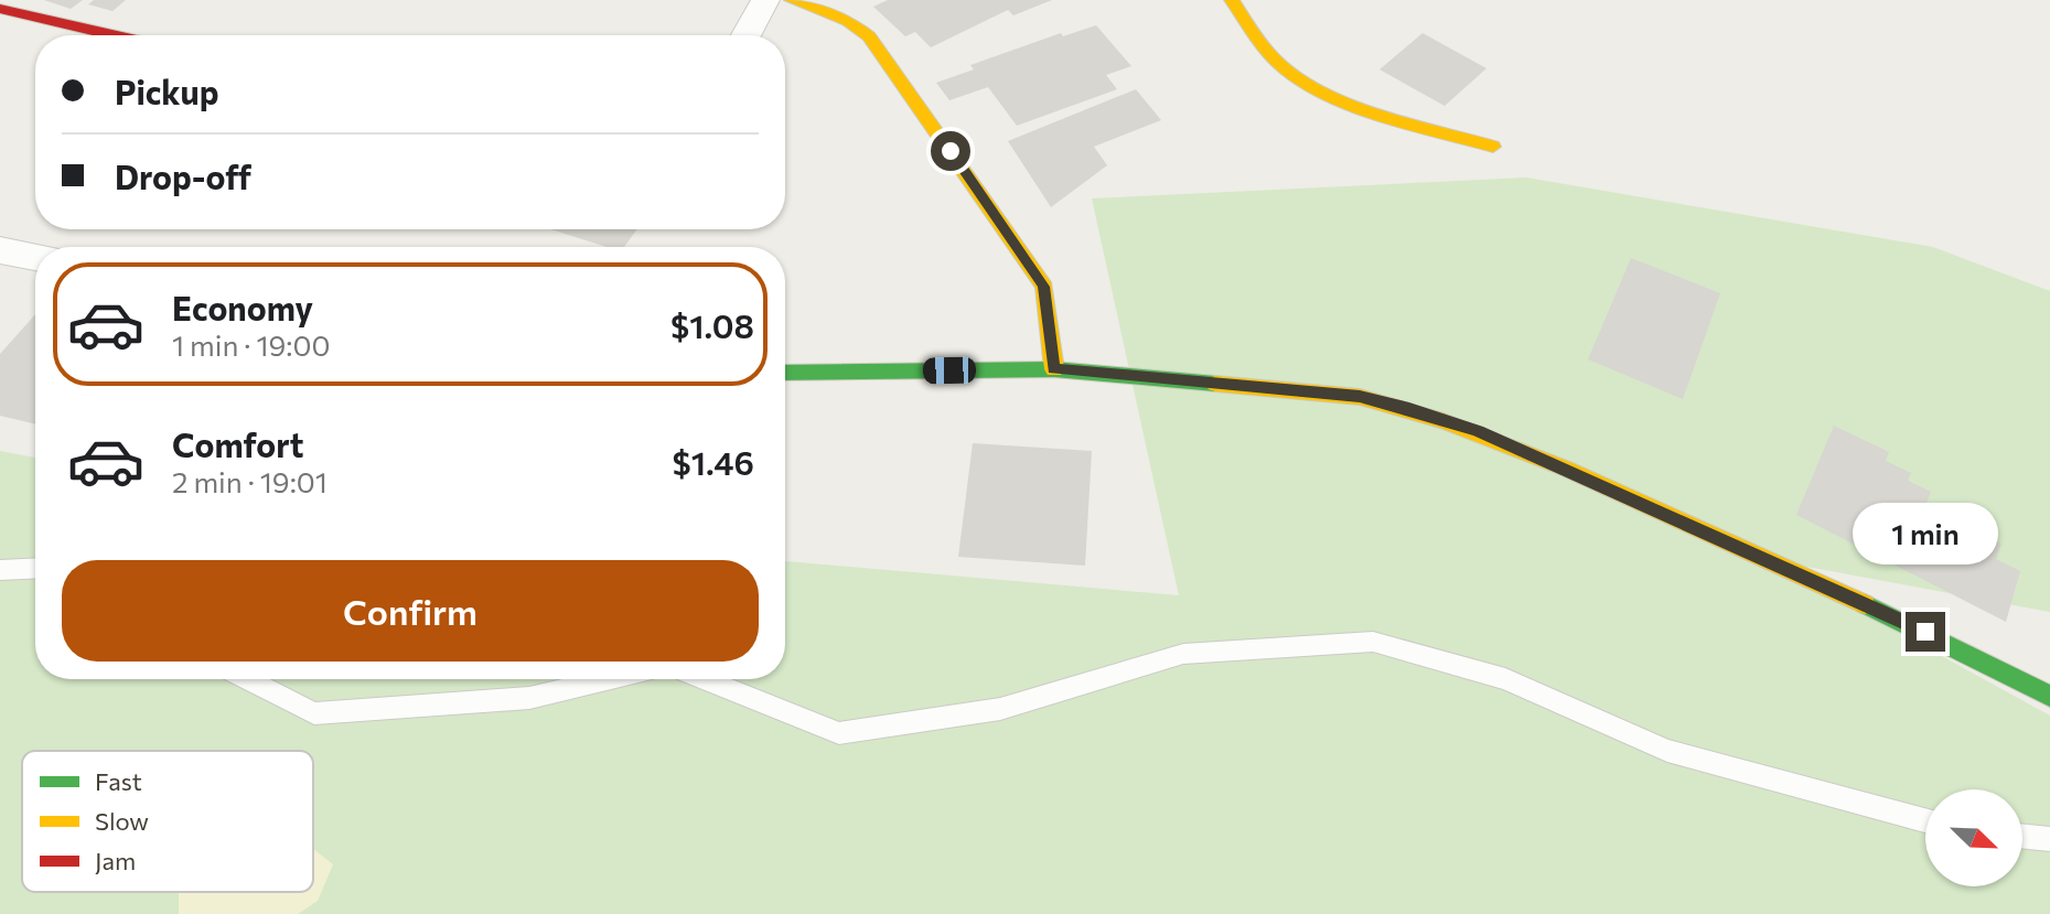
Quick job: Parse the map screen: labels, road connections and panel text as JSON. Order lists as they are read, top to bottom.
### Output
{
  "legend": ["Fast", "Slow", "Jam"],
  "north": "bottom right",
  "page": {
    "banner": ["Pickup", "Drop-off"],
    "list": [
      {
        "name": "Economy",
        "note": "1 min · 19:00",
        "value": "$1.08"
      },
      {
        "name": "Comfort",
        "note": "2 min · 19:01",
        "value": "$1.46"
      }
    ],
    "bubble": "1 min",
    "buttons": "Confirm"
  }
}
